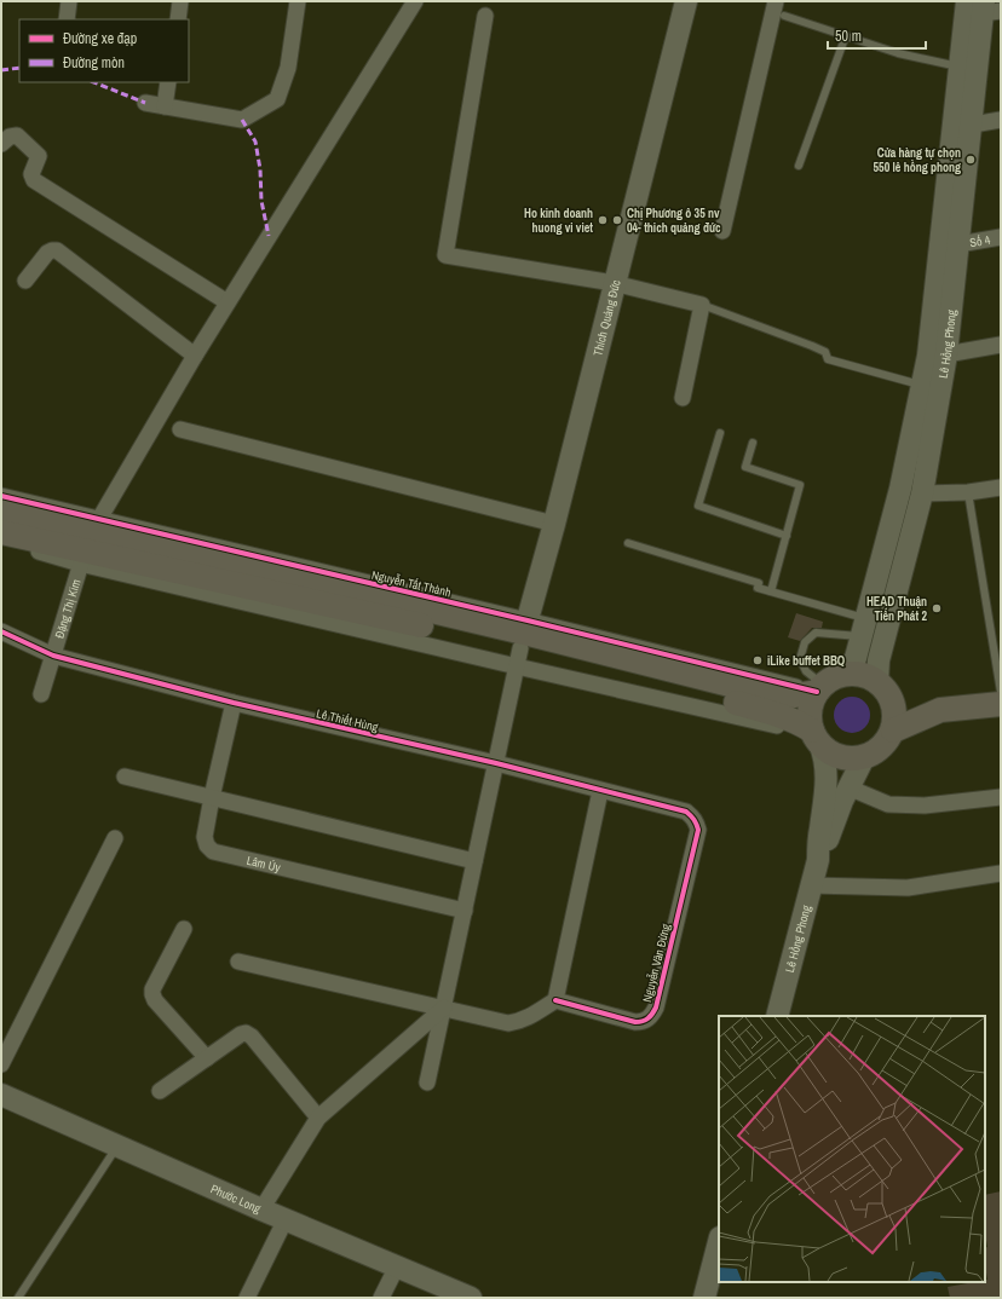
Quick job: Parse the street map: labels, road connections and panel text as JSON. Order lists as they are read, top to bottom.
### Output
{
  "streets": {
    "main road": [
      "Thích Quảng Đức",
      "Lê Hồng Phong",
      "Nguyễn Tất Thành",
      "Phước Long"
    ],
    "street": [
      "Số 4",
      "Đặng Thị Kim",
      "Lê Thiết Hùng",
      "Lâm Úy",
      "Nguyễn Văn Đừng"
    ]
  },
  "crossings": [
    ["Số 4", "Lê Hồng Phong"],
    ["Thích Quảng Đức", "Nguyễn Tất Thành"],
    ["Lê Hồng Phong", "Nguyễn Tất Thành"],
    ["Nguyễn Tất Thành", "Đặng Thị Kim"],
    ["Đặng Thị Kim", "Lê Thiết Hùng"],
    ["Lê Thiết Hùng", "Lâm Úy"],
    ["Lê Thiết Hùng", "Nguyễn Văn Đừng"]
  ],
  "places": [
    "Cửa hàng tự chọn 550 lê hồng phong",
    "Ho kinh doanh huong vi viet",
    "Chị Phương ô 35 nv 04- thich quảng đức",
    "HEAD Thuận Tiến Phát 2",
    "iLike buffet BBQ"
  ],
  "legend": ["Đường xe đạp", "Đường mòn"],
  "scale_bar": "50 m"
}
